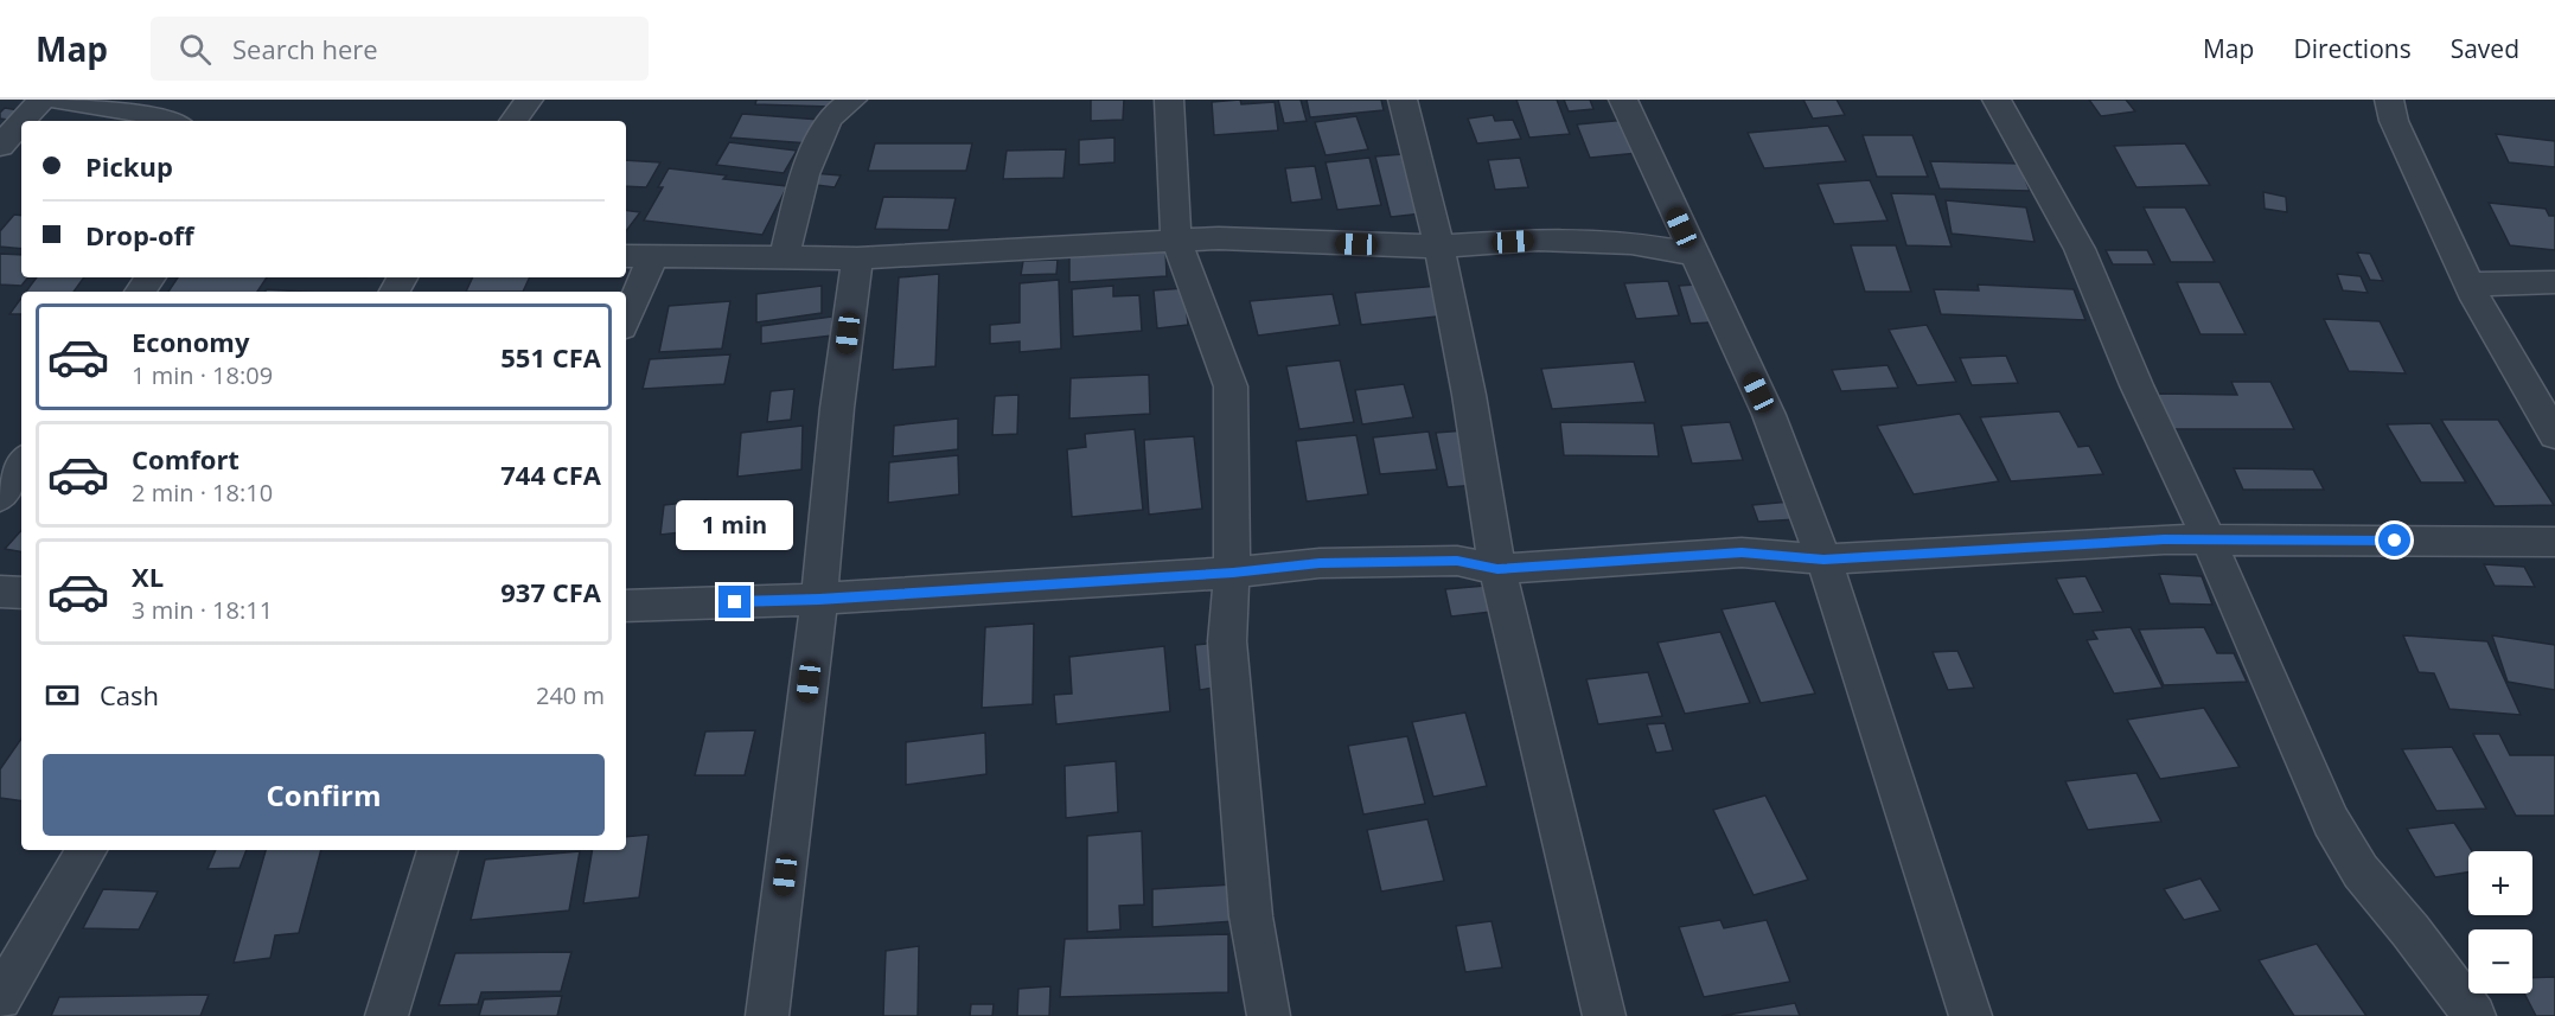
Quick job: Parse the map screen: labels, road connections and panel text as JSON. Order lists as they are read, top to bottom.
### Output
{
  "page": {
    "header": "Map",
    "search": "Search here",
    "nav": ["Map", "Directions", "Saved"],
    "banner": ["Pickup", "Drop-off"],
    "list": [
      {
        "name": "Economy",
        "note": "1 min · 18:09",
        "value": "551 CFA"
      },
      {
        "name": "Comfort",
        "note": "2 min · 18:10",
        "value": "744 CFA"
      },
      {
        "name": "XL",
        "note": "3 min · 18:11",
        "value": "937 CFA"
      }
    ],
    "bubble": "1 min",
    "pay": ["Cash", "240 m"],
    "buttons": "Confirm",
    "map_buttons": ["+", "−"]
  }
}
